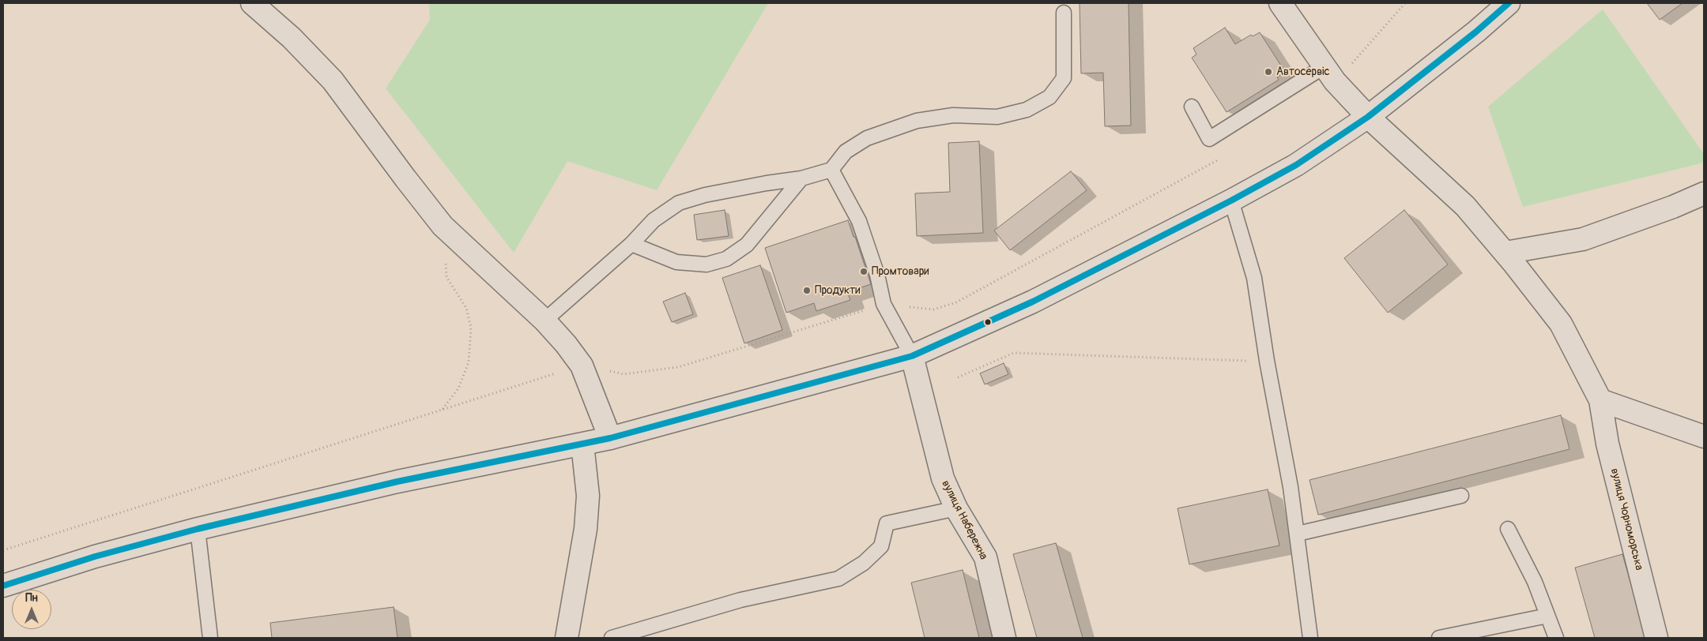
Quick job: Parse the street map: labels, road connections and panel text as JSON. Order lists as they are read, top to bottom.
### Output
{
  "streets": {
    "main road": ["вулиця Чорноморська", "вулиця Набережна"]
  },
  "places": ["Автосервіс", "Промтовари", "Продукти"],
  "north": "top"
}
